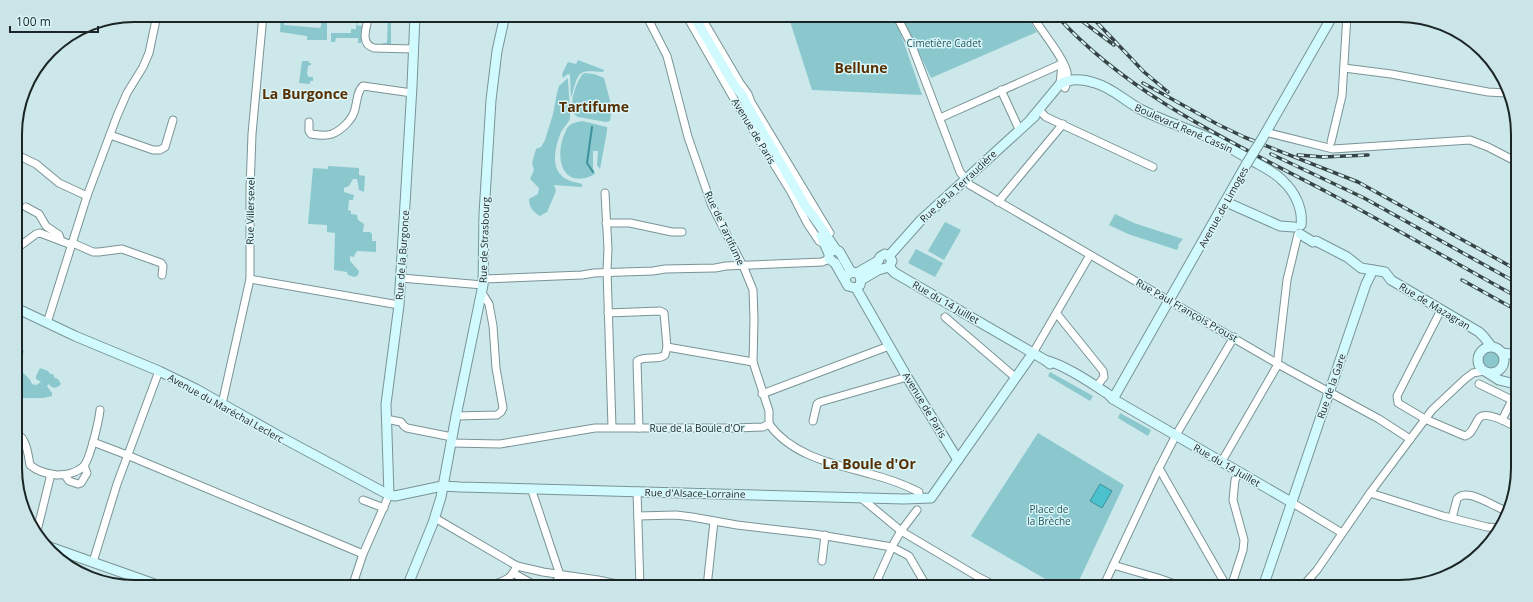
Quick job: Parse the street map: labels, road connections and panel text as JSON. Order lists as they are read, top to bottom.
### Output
{
  "streets": {
    "main road": [
      "Boulevard René Cassin",
      "Avenue de Paris",
      "Rue de la Terraudière",
      "Avenue de Limoges",
      "Rue de Strasbourg",
      "Rue de la Burgonce",
      "Rue du 14 Juillet",
      "Rue de Mazagran",
      "Rue de la Gare",
      "Avenue du Maréchal Leclerc",
      "Rue d'Alsace-Lorraine"
    ],
    "street": [
      "Rue Villersexel",
      "Rue de Tartifume",
      "Rue Paul François Proust",
      "Rue de la Boule d'Or"
    ]
  },
  "crossings": [
    ["Boulevard René Cassin", "Rue de la Terraudière"],
    ["Boulevard René Cassin", "Rue de Mazagran"],
    ["Avenue de Paris", "Rue d'Alsace-Lorraine"],
    ["Rue de la Terraudière", "Rue du 14 Juillet"],
    ["Rue de la Terraudière", "Rue Paul François Proust"],
    ["Avenue de Limoges", "Rue du 14 Juillet"],
    ["Avenue de Limoges", "Rue de Mazagran"],
    ["Avenue de Limoges", "Rue Paul François Proust"],
    ["Rue Villersexel", "Avenue du Maréchal Leclerc"],
    ["Rue de Tartifume", "Rue de la Boule d'Or"],
    ["Rue de Strasbourg", "Rue de la Boule d'Or"],
    ["Rue de Strasbourg", "Rue d'Alsace-Lorraine"],
    ["Rue de la Burgonce", "Avenue du Maréchal Leclerc"],
    ["Rue de la Burgonce", "Rue de la Boule d'Or"],
    ["Rue de la Burgonce", "Rue d'Alsace-Lorraine"],
    ["Rue du 14 Juillet", "Rue de la Gare"],
    ["Rue de Mazagran", "Rue de la Gare"],
    ["Rue Paul François Proust", "Rue de la Gare"],
    ["Avenue du Maréchal Leclerc", "Rue d'Alsace-Lorraine"]
  ],
  "districts": [
    "Bellune",
    "La Burgonce",
    "Tartifume",
    "La Boule d'Or"
  ],
  "parks": ["Cimetière Cadet", "Place de la Brèche"],
  "scale_bar": "100 m"
}
